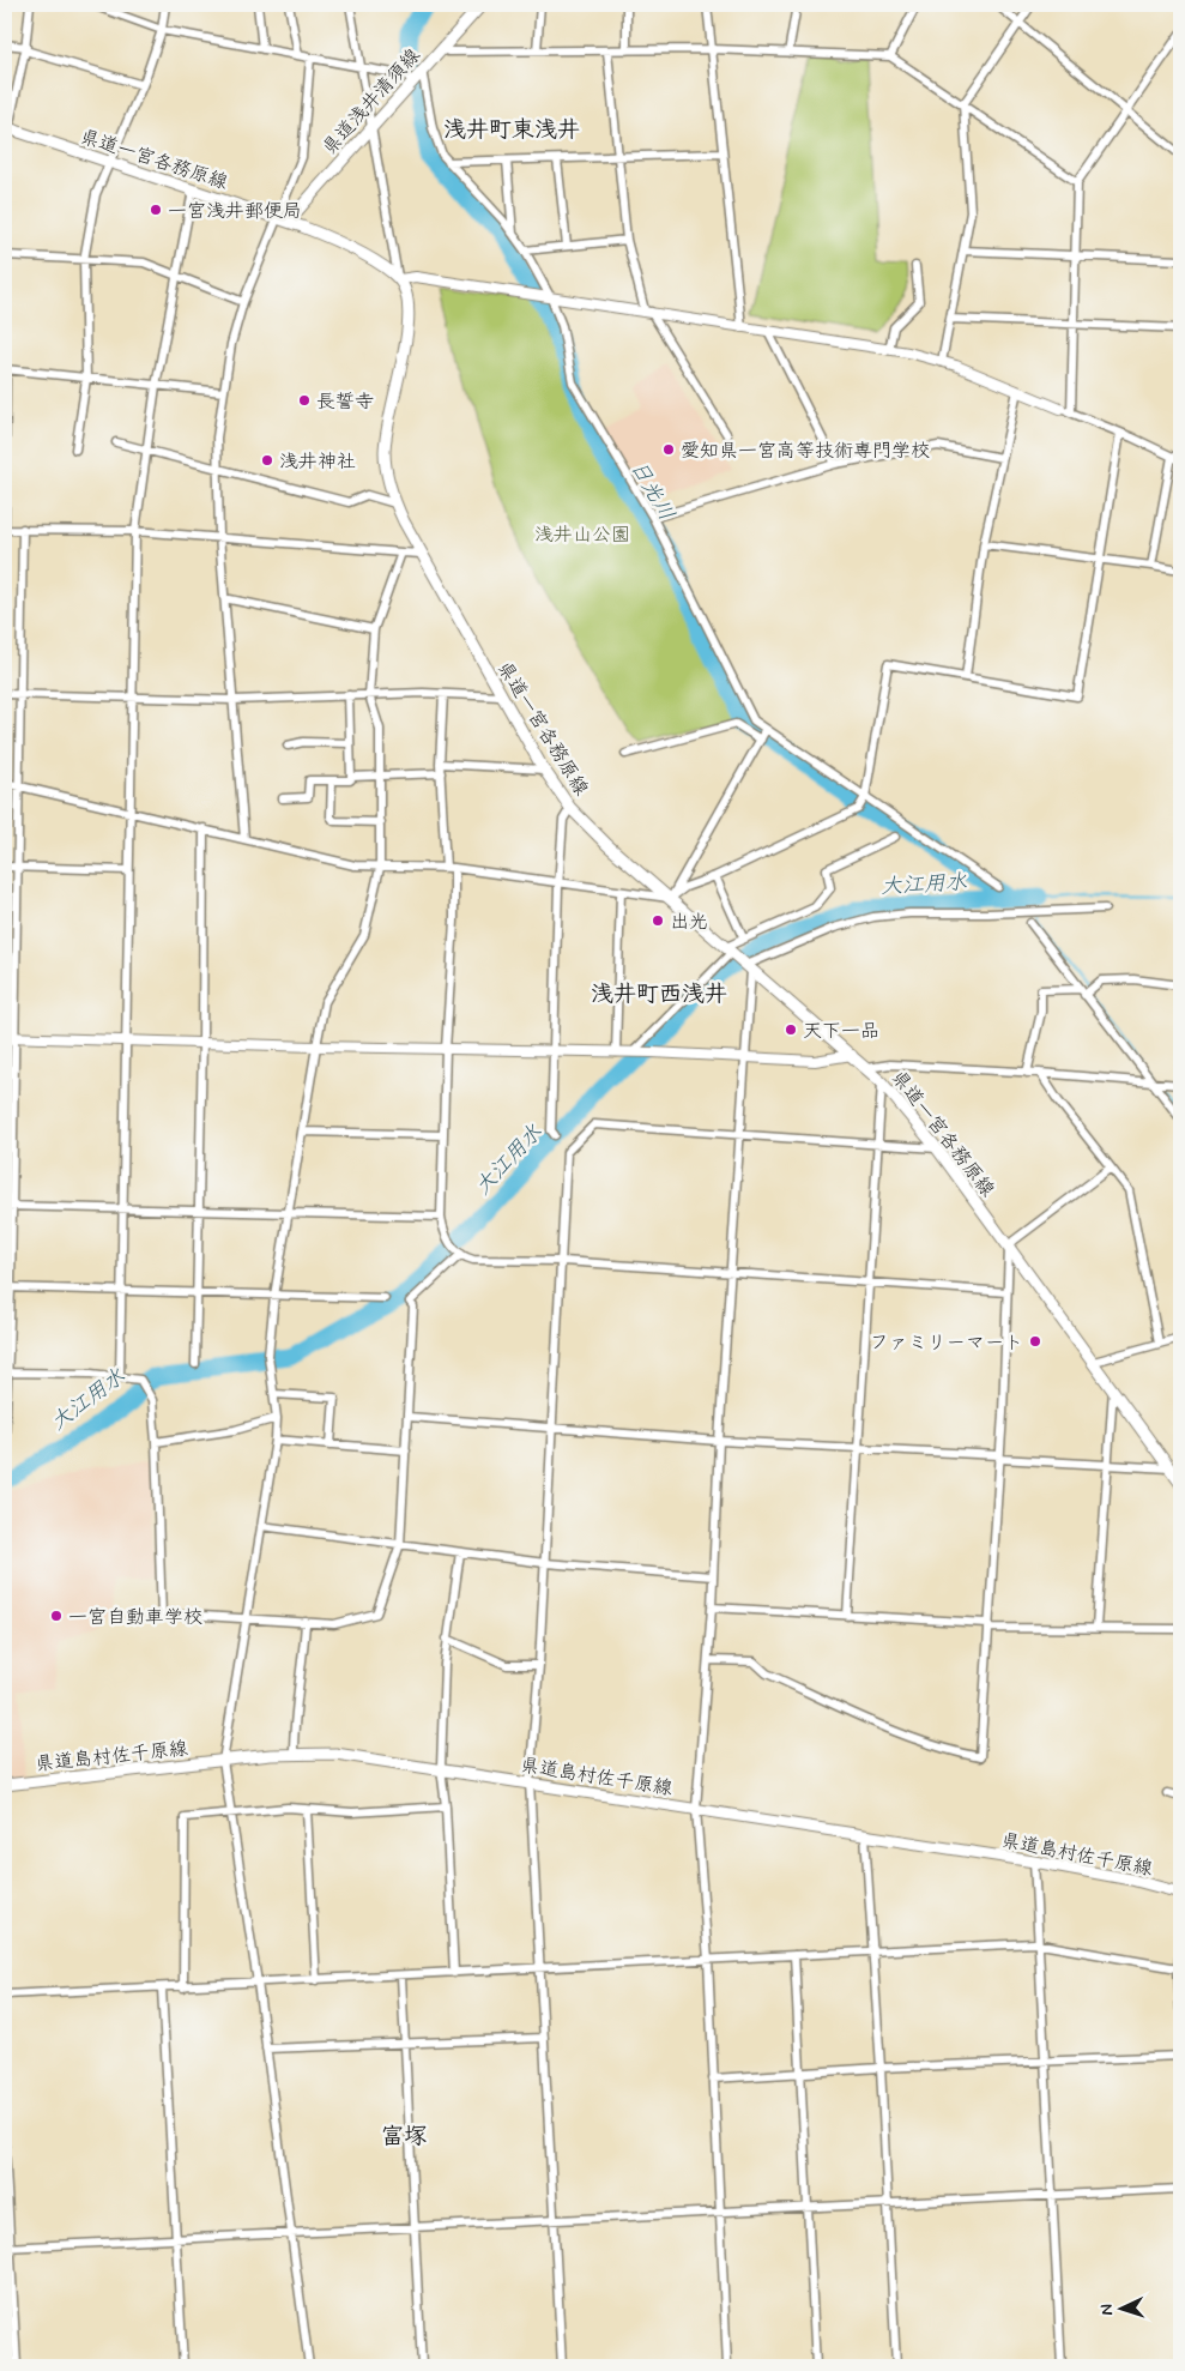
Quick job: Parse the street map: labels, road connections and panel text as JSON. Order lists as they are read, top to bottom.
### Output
{
  "streets": {
    "main road": ["県道浅井清須線", "県道一宮各務原線", "県道島村佐千原線"]
  },
  "crossings": [
    ["県道浅井清須線", "県道一宮各務原線"]
  ],
  "districts": ["浅井町東浅井", "浅井町西浅井", "富塚"],
  "water": ["日光川", "大江用水"],
  "parks": ["浅井山公園"],
  "places": [
    "一宮浅井郵便局",
    "長誓寺",
    "愛知県一宮高等技術専門学校",
    "浅井神社",
    "出光",
    "天下一品",
    "ファミリーマート",
    "一宮自動車学校"
  ],
  "north": "left"
}
